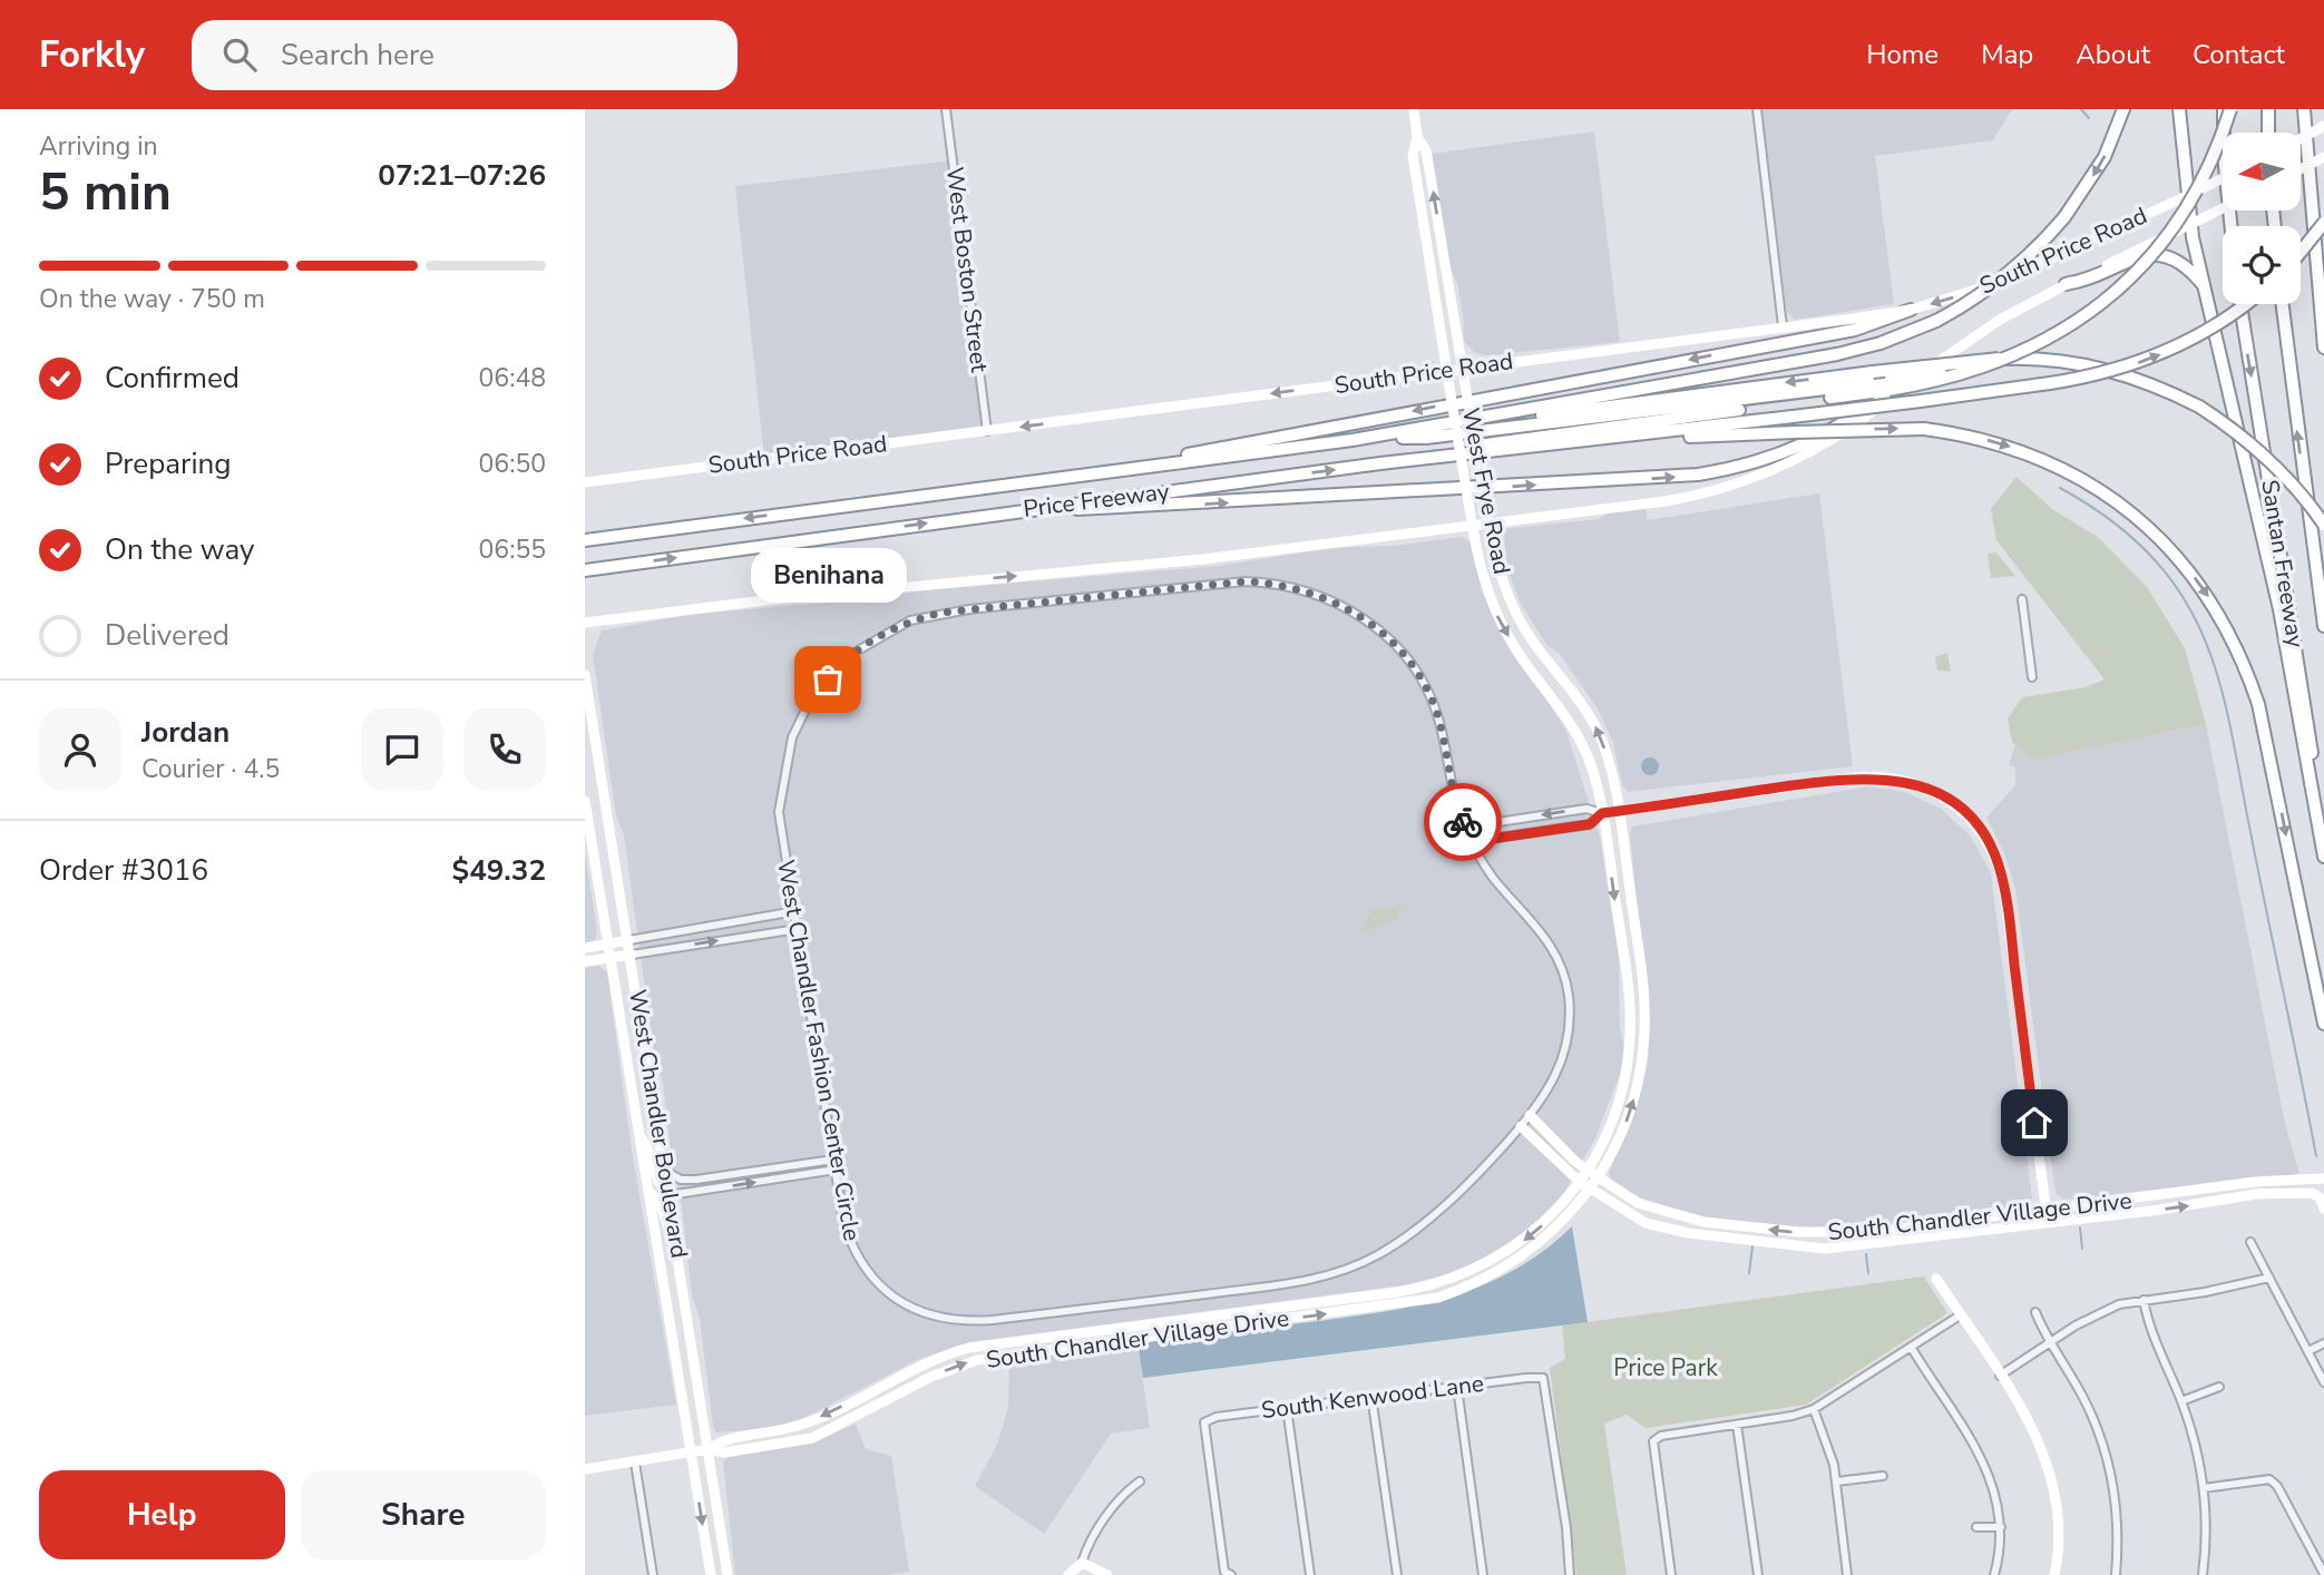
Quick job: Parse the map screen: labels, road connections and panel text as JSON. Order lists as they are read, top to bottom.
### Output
{
  "streets": {
    "highway": ["Price Freeway", "Santan Freeway"],
    "street": [
      "South Price Road",
      "West Boston Street",
      "West Frye Road",
      "West Chandler Fashion Center Circle",
      "West Chandler Boulevard",
      "South Chandler Village Drive",
      "South Kenwood Lane"
    ]
  },
  "crossings": [
    ["South Price Road", "West Boston Street"],
    ["South Price Road", "West Frye Road"],
    ["West Frye Road", "South Chandler Village Drive"],
    ["West Chandler Fashion Center Circle", "South Chandler Village Drive"],
    ["West Chandler Boulevard", "South Chandler Village Drive"]
  ],
  "parks": ["Price Park"],
  "places": ["Benihana"],
  "north": "left",
  "page": {
    "header": "Forkly",
    "search": "Search here",
    "nav": [
      "Home",
      "Map",
      "About",
      "Contact"
    ],
    "heading": ["5 min", "Arriving in", "07:21–07:26"],
    "panel": [
      "Jordan",
      "Courier · 4.5",
      "Order #3016",
      "$49.32"
    ],
    "bar": "On the way · 750 m",
    "list": [
      ["Confirmed", "06:48"],
      ["Preparing", "06:50"],
      ["On the way", "06:55"],
      "Delivered"
    ],
    "bubble": "Benihana",
    "buttons": ["Help", "Share"]
  }
}
